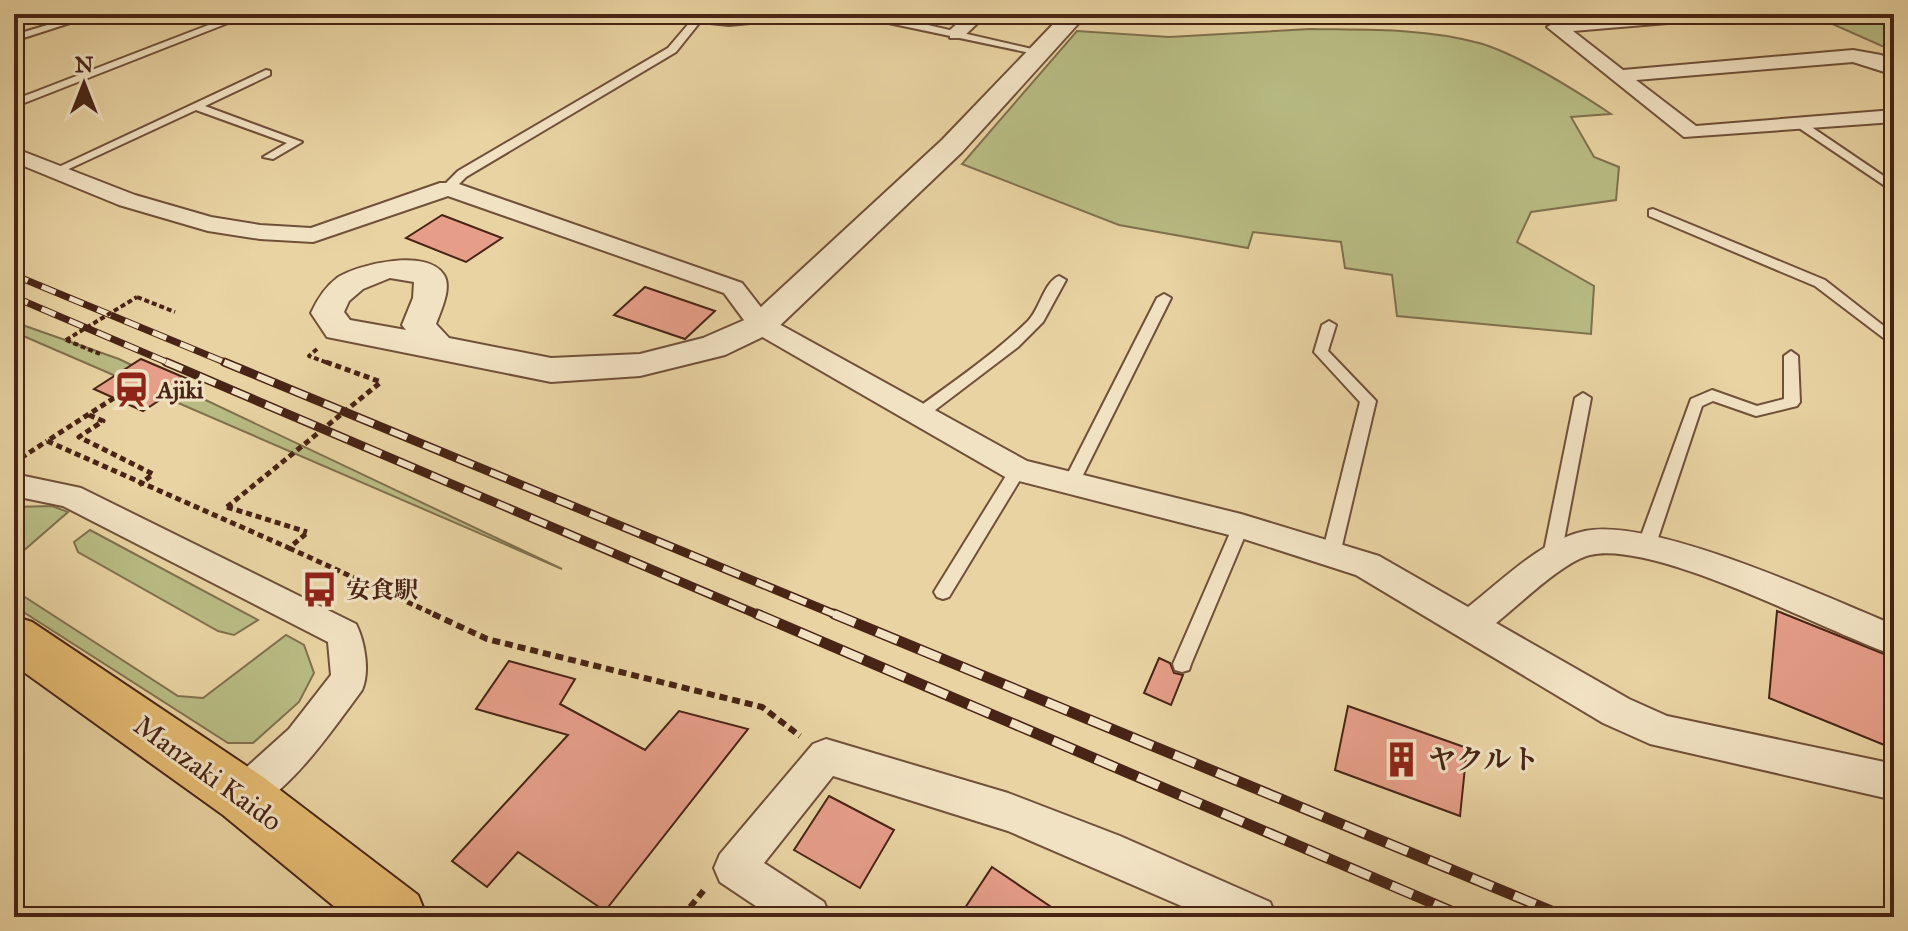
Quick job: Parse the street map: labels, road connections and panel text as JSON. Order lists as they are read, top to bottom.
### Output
{
  "streets": {
    "main road": ["Manzaki Kaido"]
  },
  "places": {
    "station": ["Ajiki"],
    "bus stop": ["安食駅"],
    "building": ["ヤクルト"]
  },
  "north": "top"
}
